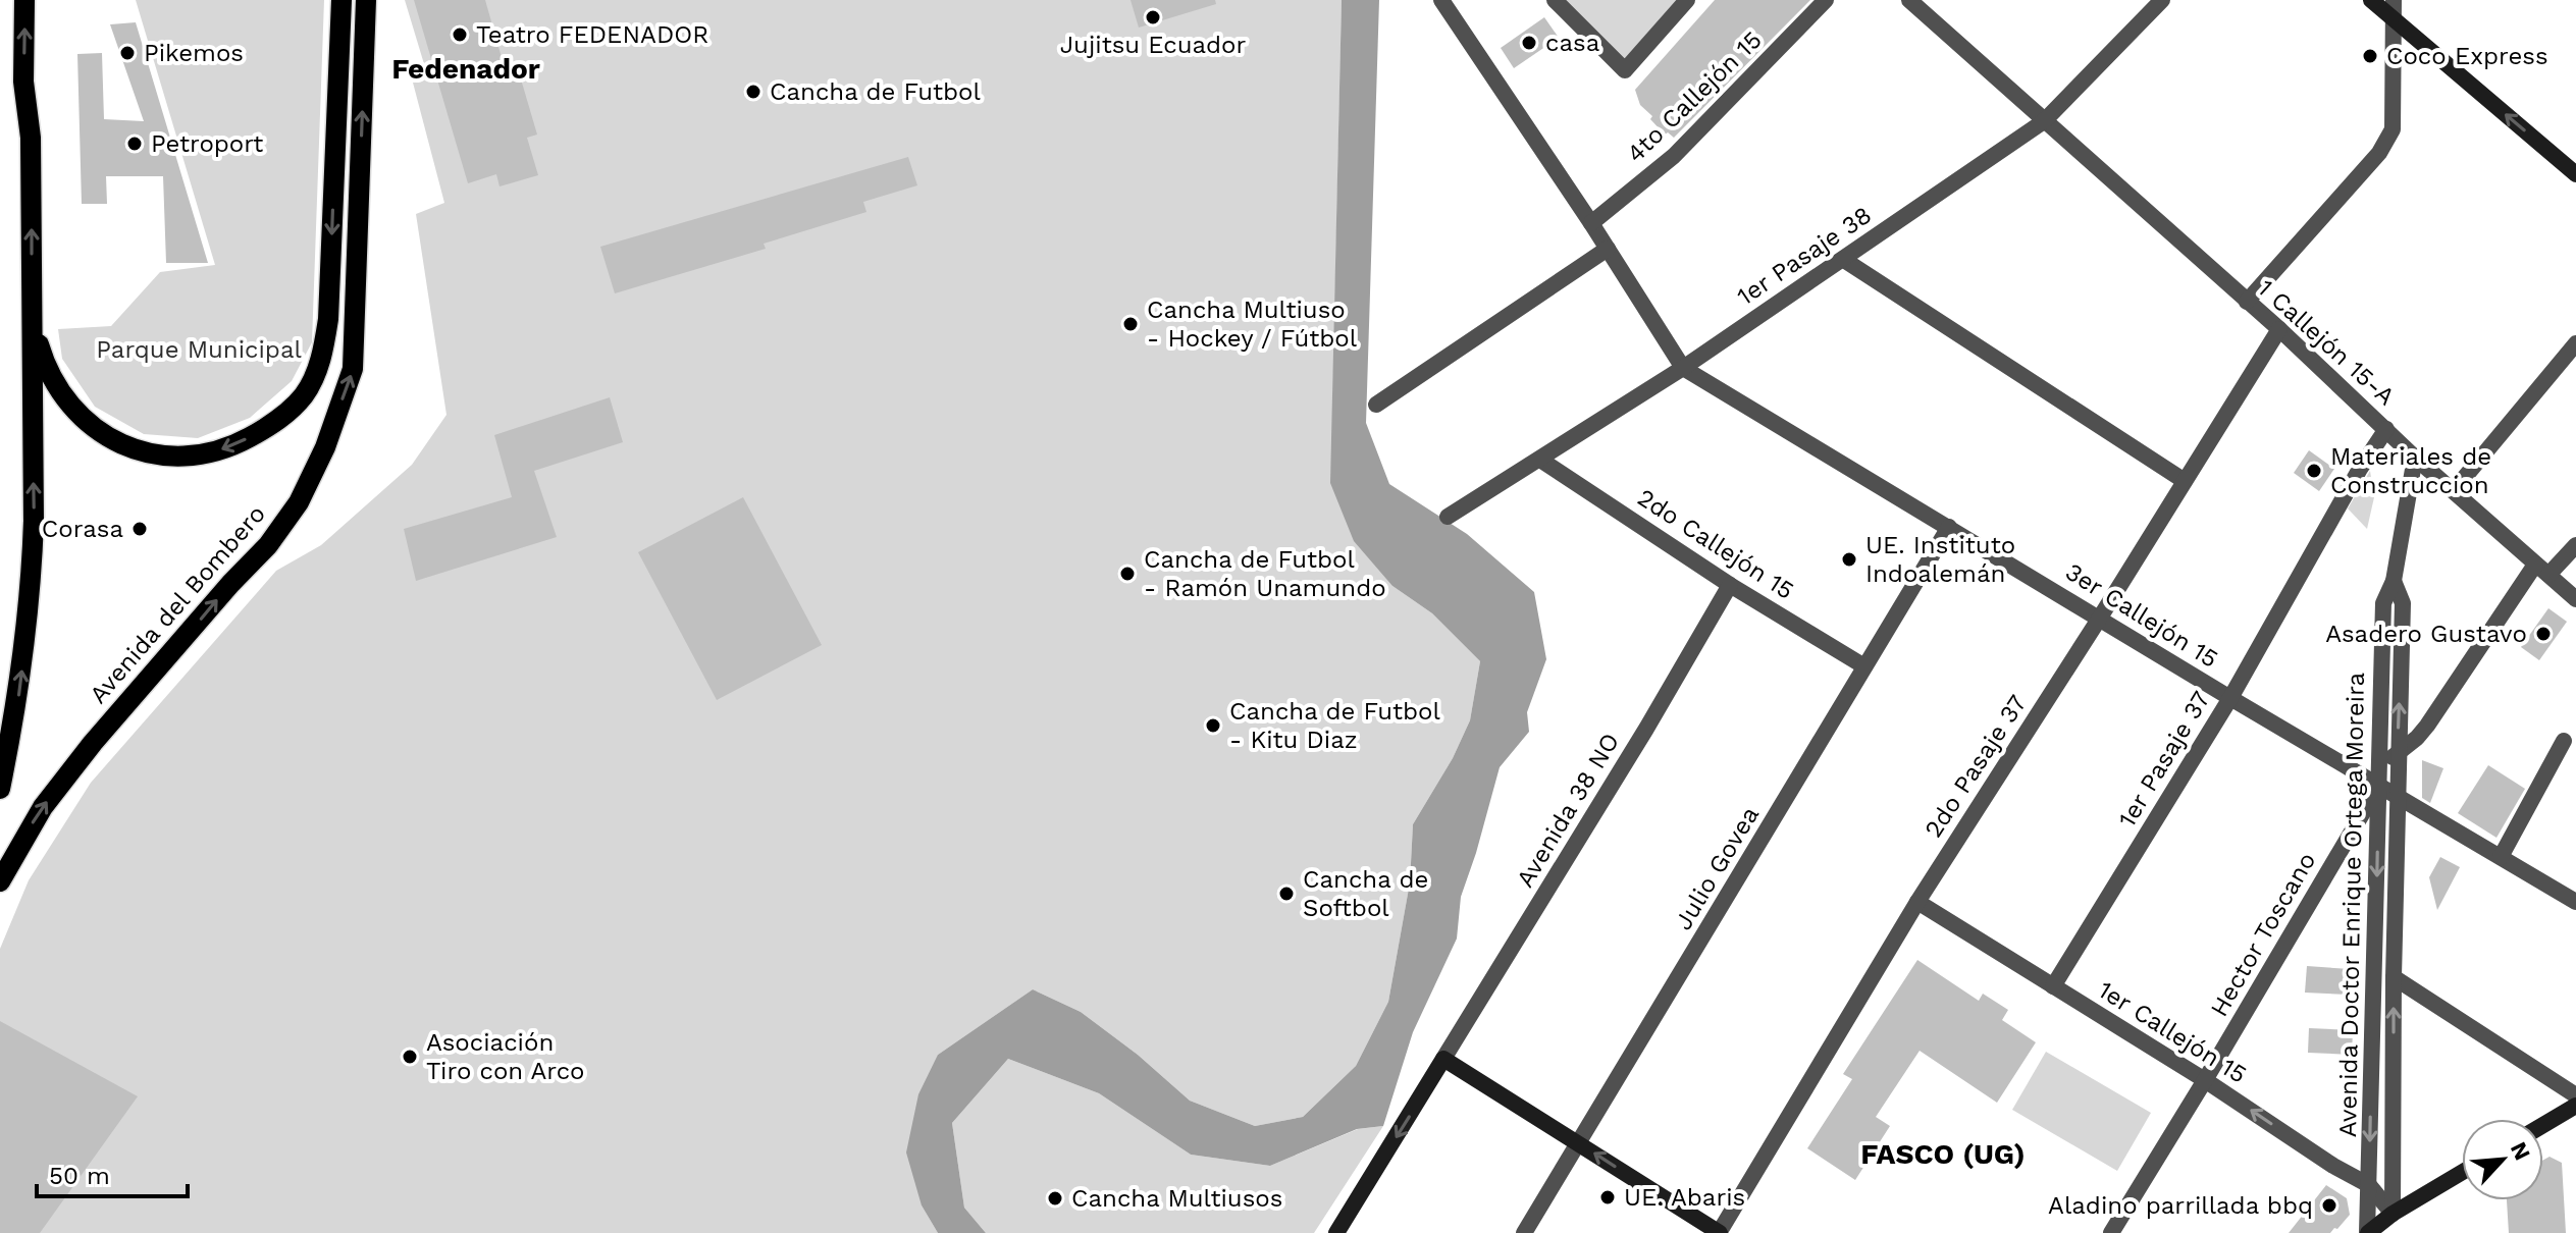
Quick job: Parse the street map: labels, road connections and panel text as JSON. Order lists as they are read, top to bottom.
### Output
{
  "streets": {
    "main road": ["Avenida del Bombero"],
    "street": [
      "4to Callejón 15",
      "1er Pasaje 38",
      "1 Callejón 15-A",
      "2do Callejón 15",
      "3er Callejón 15",
      "1er Pasaje 37",
      "2do Pasaje 37",
      "Avenida 38 NO",
      "Julio Govea",
      "Avenida Doctor Enrique Ortega Moreira",
      "Hector Toscano",
      "1er Callejón 15"
    ]
  },
  "crossings": [
    ["1er Pasaje 38", "1 Callejón 15-A"],
    ["1er Pasaje 38", "2do Callejón 15"],
    ["1er Pasaje 38", "3er Callejón 15"],
    ["1 Callejón 15-A", "1er Pasaje 37"],
    ["1 Callejón 15-A", "2do Pasaje 37"],
    ["1 Callejón 15-A", "Avenida Doctor Enrique Ortega Moreira"],
    ["2do Callejón 15", "Avenida 38 NO"],
    ["2do Callejón 15", "Julio Govea"],
    ["3er Callejón 15", "1er Pasaje 37"],
    ["3er Callejón 15", "2do Pasaje 37"],
    ["3er Callejón 15", "Julio Govea"],
    ["3er Callejón 15", "Avenida Doctor Enrique Ortega Moreira"],
    ["3er Callejón 15", "Hector Toscano"],
    ["1er Pasaje 37", "1er Callejón 15"],
    ["2do Pasaje 37", "1er Callejón 15"],
    ["Avenida Doctor Enrique Ortega Moreira", "Hector Toscano"],
    ["Avenida Doctor Enrique Ortega Moreira", "1er Callejón 15"],
    ["Hector Toscano", "1er Callejón 15"]
  ],
  "one_way": ["Avenida del Bombero"],
  "districts": ["Fedenador", "FASCO (UG)"],
  "parks": ["Parque Municipal"],
  "places": [
    "Jujitsu Ecuador",
    "Teatro FEDENADOR",
    "casa",
    "Pikemos",
    "Coco Express",
    "Cancha de Futbol",
    "Petroport",
    "Cancha Multiuso - Hockey / Fútbol",
    "Materiales de Construccion",
    "Corasa",
    "UE. Instituto Indoalemán",
    "Cancha de Futbol - Ramón Unamundo",
    "Asadero Gustavo",
    "Cancha de Futbol - Kitu Diaz",
    "Cancha de Softbol",
    "Asociación Tiro con Arco",
    "UE. Abaris",
    "Cancha Multiusos",
    "Aladino parrillada bbq"
  ],
  "scale_bar": "50 m",
  "north": "top right"
}
